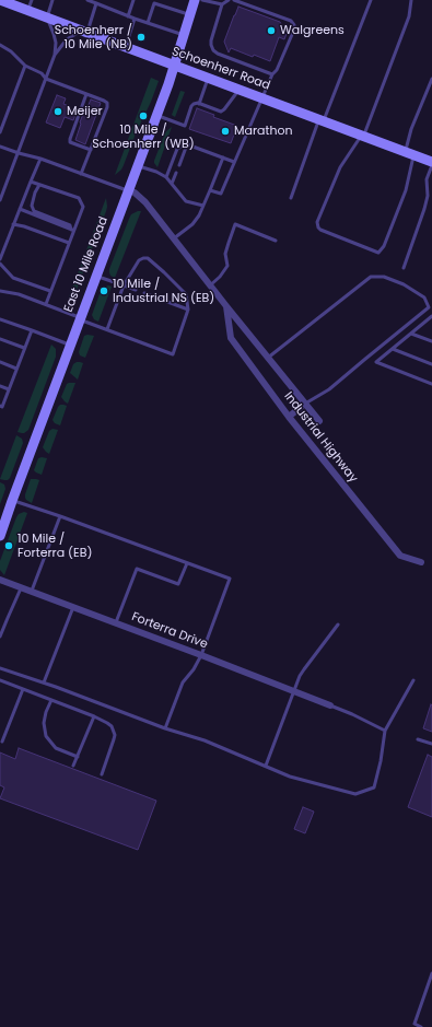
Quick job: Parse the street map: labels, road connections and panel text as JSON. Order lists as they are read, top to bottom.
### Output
{
  "streets": {
    "main road": ["Schoenherr Road", "East 10 Mile Road"],
    "street": ["Industrial Highway", "Forterra Drive"]
  },
  "crossings": [
    ["Schoenherr Road", "East 10 Mile Road"],
    ["East 10 Mile Road", "Industrial Highway"]
  ],
  "places": [
    "Walgreens",
    "Schoenherr / 10 Mile (NB)",
    "Meijer",
    "10 Mile / Schoenherr (WB)",
    "Marathon",
    "10 Mile / Industrial NS (EB)",
    "10 Mile / Forterra (EB)"
  ]
}
